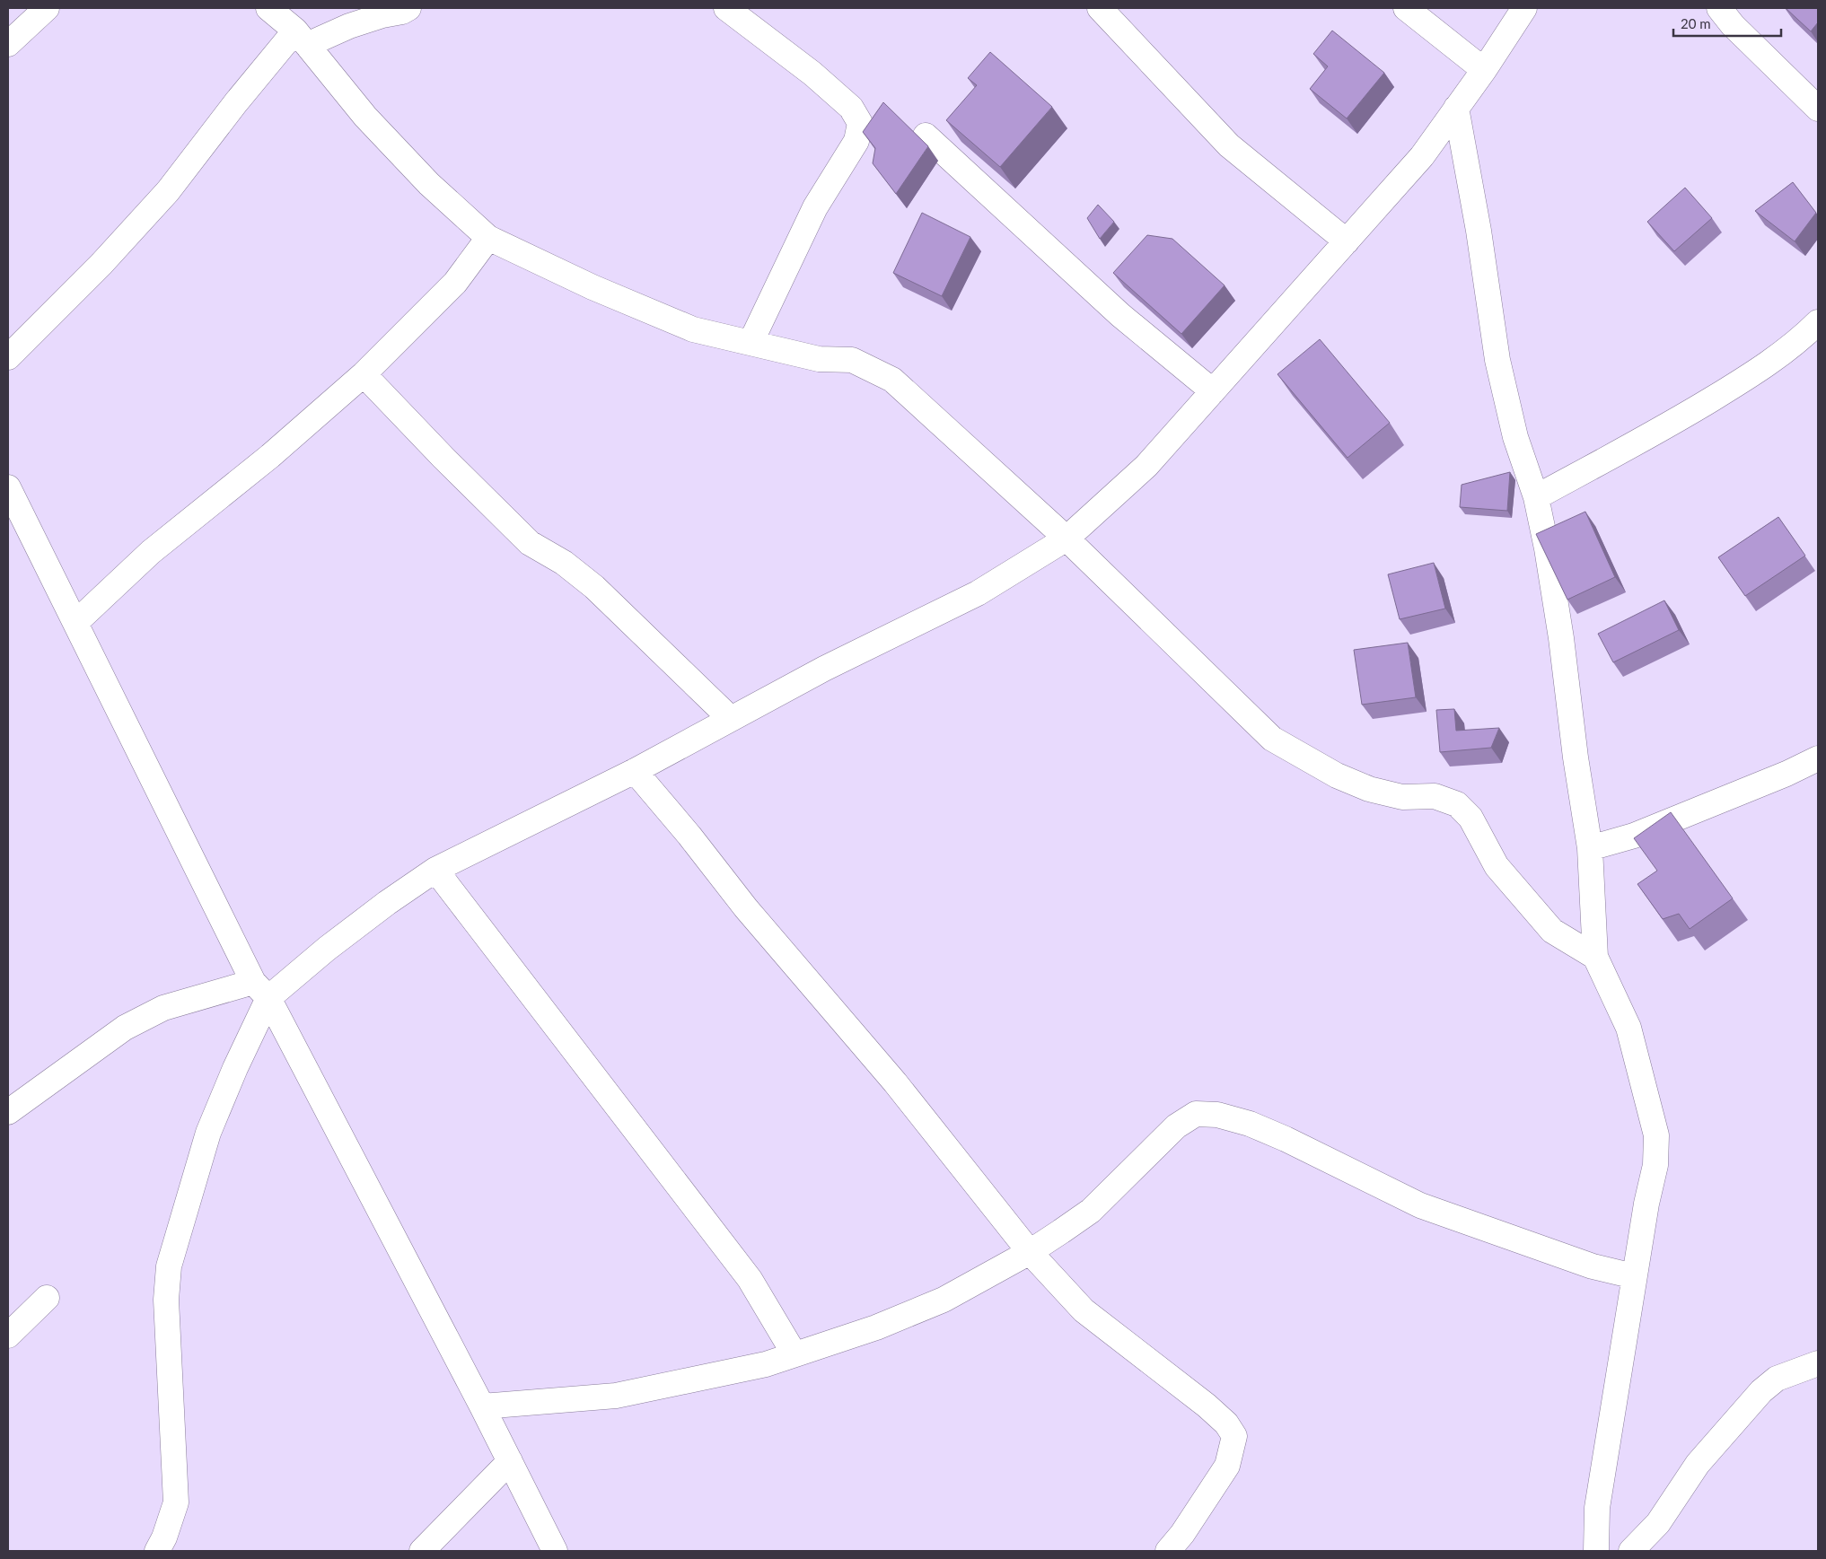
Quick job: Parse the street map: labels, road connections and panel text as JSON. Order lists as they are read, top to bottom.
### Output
{
  "scale_bar": "20 m"
}
